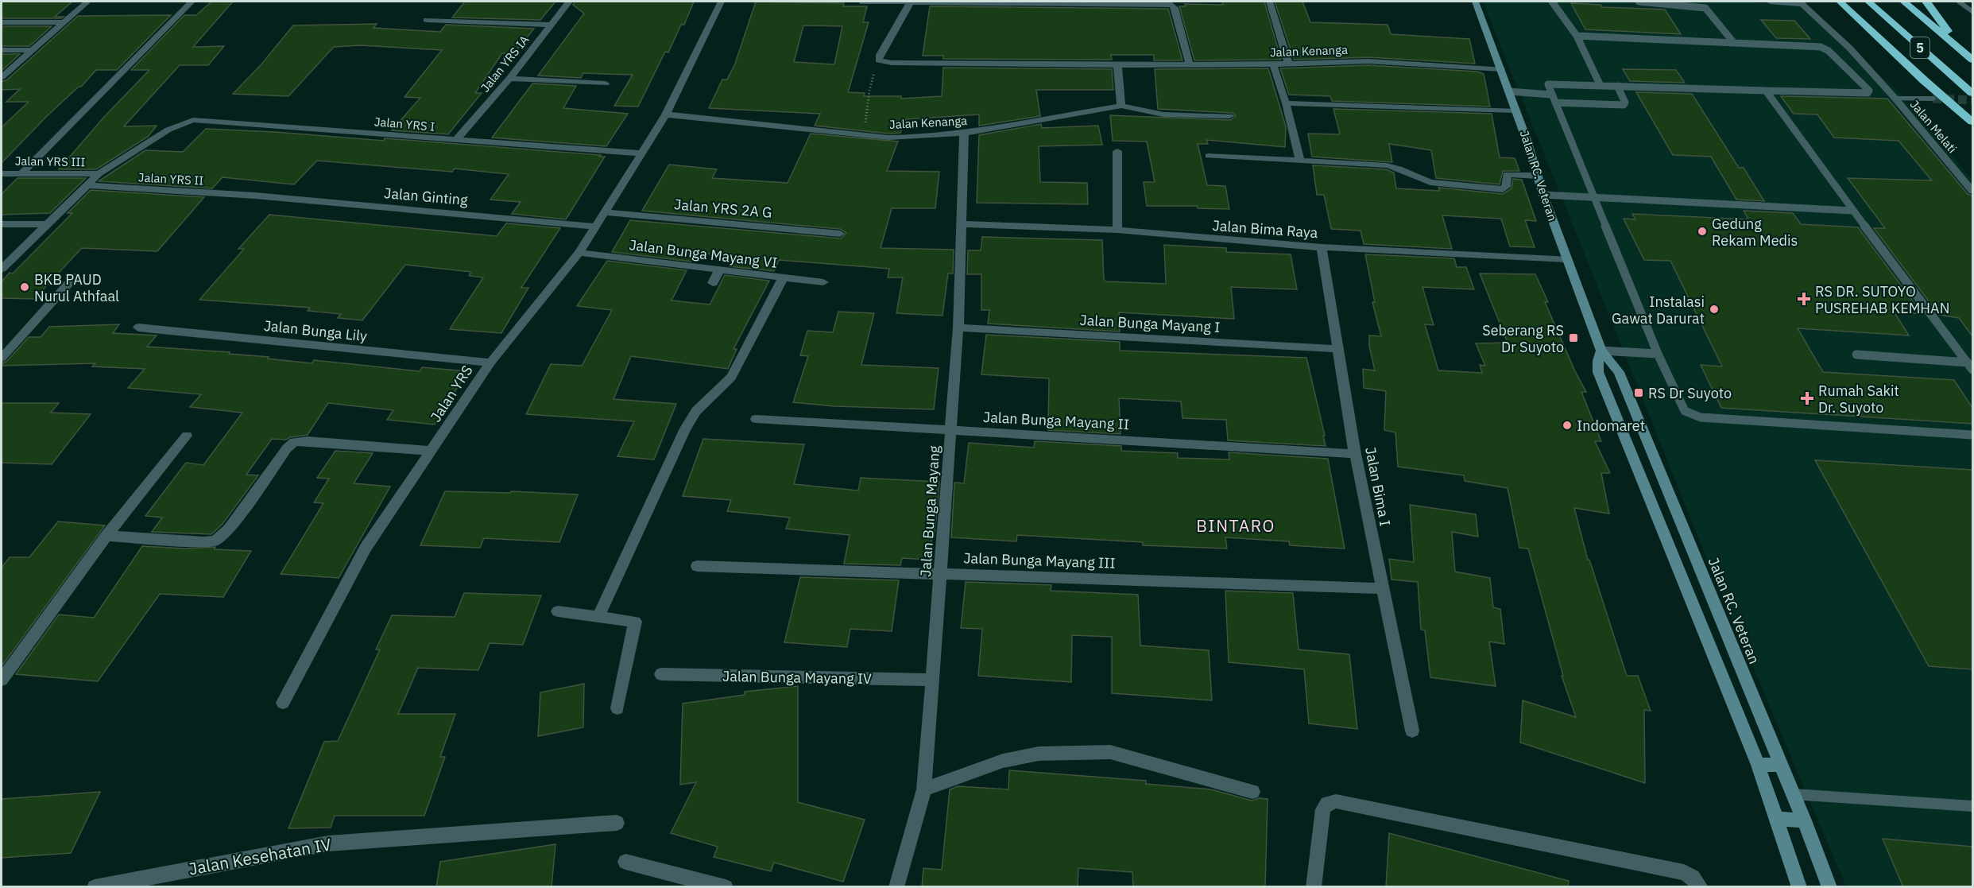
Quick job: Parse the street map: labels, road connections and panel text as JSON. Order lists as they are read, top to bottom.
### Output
{
  "streets": {
    "highway": ["5"],
    "main road": ["Jalan RC. Veteran"],
    "street": [
      "Jalan Kenanga",
      "Jalan YRS IA",
      "Jalan YRS I",
      "Jalan Melati",
      "Jalan YRS III",
      "Jalan YRS II",
      "Jalan Ginting",
      "Jalan YRS 2A G",
      "Jalan Bima Raya",
      "Jalan Bunga Mayang VI",
      "Jalan Bunga Mayang I",
      "Jalan Bunga Lily",
      "Jalan YRS",
      "Jalan Bunga Mayang II",
      "Jalan Bima I",
      "Jalan Bunga Mayang",
      "Jalan Bunga Mayang III",
      "Jalan Bunga Mayang IV",
      "Jalan Kesehatan IV"
    ]
  },
  "crossings": [
    ["Jalan Kenanga", "Jalan RC. Veteran"],
    ["Jalan Kenanga", "Jalan YRS"],
    ["Jalan Kenanga", "Jalan Bunga Mayang"],
    ["Jalan YRS IA", "Jalan YRS I"],
    ["Jalan YRS I", "Jalan YRS III"],
    ["Jalan YRS I", "Jalan YRS II"],
    ["Jalan YRS I", "Jalan YRS"],
    ["Jalan RC. Veteran", "Jalan Bima Raya"],
    ["Jalan YRS II", "Jalan Ginting"],
    ["Jalan Ginting", "Jalan YRS"],
    ["Jalan YRS 2A G", "Jalan YRS"],
    ["Jalan Bima Raya", "Jalan Bima I"],
    ["Jalan Bima Raya", "Jalan Bunga Mayang"],
    ["Jalan Bunga Mayang VI", "Jalan YRS"],
    ["Jalan Bunga Mayang I", "Jalan Bima I"],
    ["Jalan Bunga Mayang I", "Jalan Bunga Mayang"],
    ["Jalan Bunga Lily", "Jalan YRS"],
    ["Jalan Bunga Mayang II", "Jalan Bima I"],
    ["Jalan Bunga Mayang II", "Jalan Bunga Mayang"],
    ["Jalan Bima I", "Jalan Bunga Mayang III"],
    ["Jalan Bunga Mayang", "Jalan Bunga Mayang III"],
    ["Jalan Bunga Mayang", "Jalan Bunga Mayang IV"]
  ],
  "districts": ["BINTARO"],
  "places": {
    "other": [
      "Gedung Rekam Medis",
      "BKB PAUD Nurul Athfaal",
      "Instalasi Gawat Darurat",
      "Indomaret"
    ],
    "health": ["RS DR. SUTOYO PUSREHAB KEMHAN", "Rumah Sakit Dr. Suyoto"],
    "transit": ["Seberang RS Dr Suyoto", "RS Dr Suyoto"]
  }
}
